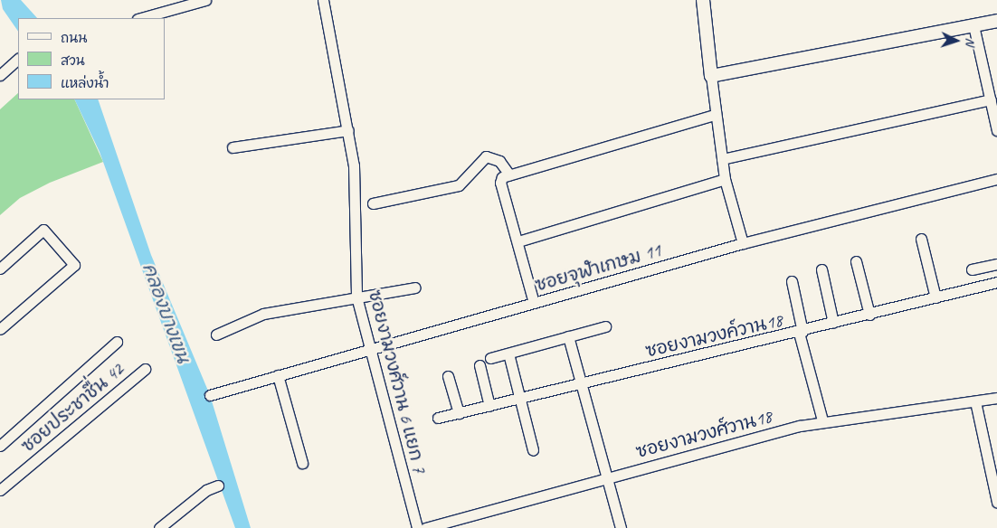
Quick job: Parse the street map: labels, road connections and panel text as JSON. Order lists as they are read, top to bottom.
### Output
{
  "streets": {
    "street": [
      "ซอยจุฬาเกษม 11",
      "ซอยงามวงค์วาน18",
      "ซอยงามวงศ์วาน 6 แยก 7",
      "ซอยประชาชื่น 42",
      "ซอยงามวงศ์วาน18"
    ]
  },
  "crossings": [
    ["ซอยจุฬาเกษม 11", "ซอยงามวงศ์วาน 6 แยก 7"]
  ],
  "water": ["คลองบางเขน"],
  "legend": ["ถนน", "สวน", "แหล่งน้ำ"],
  "north": "right"
}
